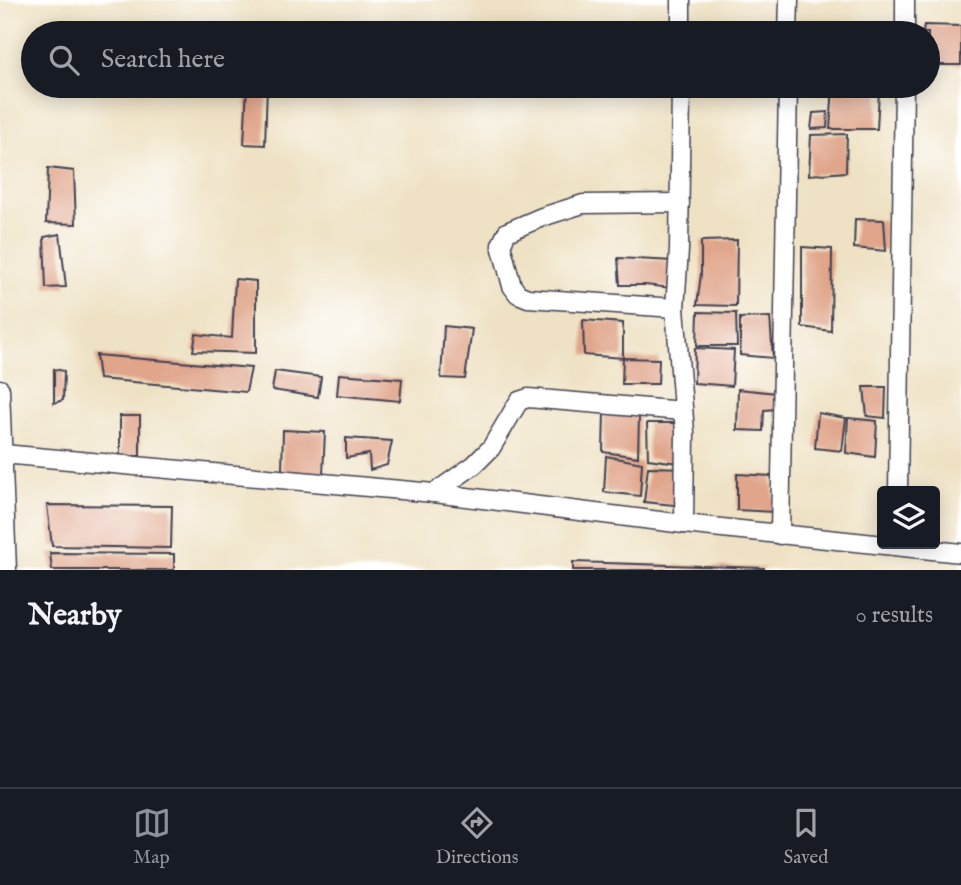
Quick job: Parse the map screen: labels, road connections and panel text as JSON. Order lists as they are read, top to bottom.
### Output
{
  "page": {
    "search": "Search here",
    "heading": ["Nearby", "0 results"],
    "nav": ["Map", "Directions", "Saved"]
  }
}
